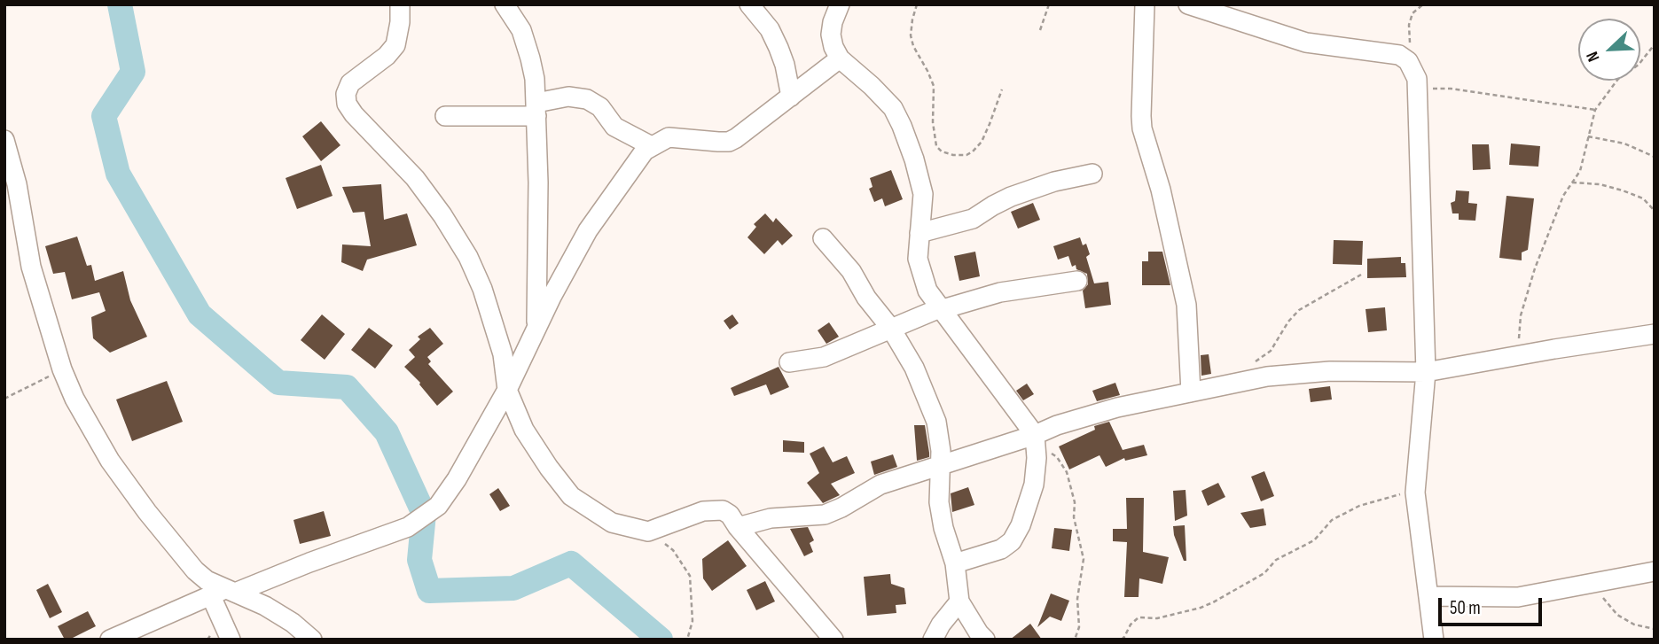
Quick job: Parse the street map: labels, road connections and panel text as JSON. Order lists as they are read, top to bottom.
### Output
{
  "scale_bar": "50 m",
  "north": "bottom left"
}
